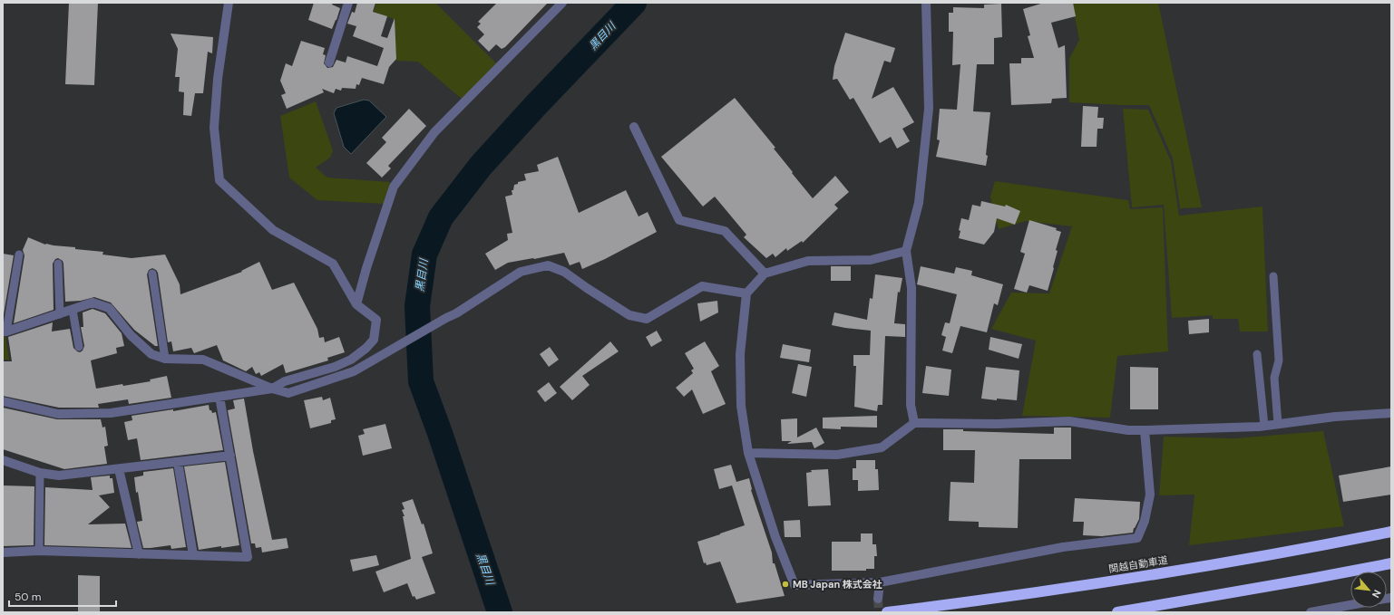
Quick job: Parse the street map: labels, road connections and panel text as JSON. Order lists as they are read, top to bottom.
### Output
{
  "streets": {
    "highway": ["関越自動車道"]
  },
  "water": ["黒目川"],
  "places": ["MB Japan 株式会社"],
  "scale_bar": "50 m",
  "north": "bottom right"
}
